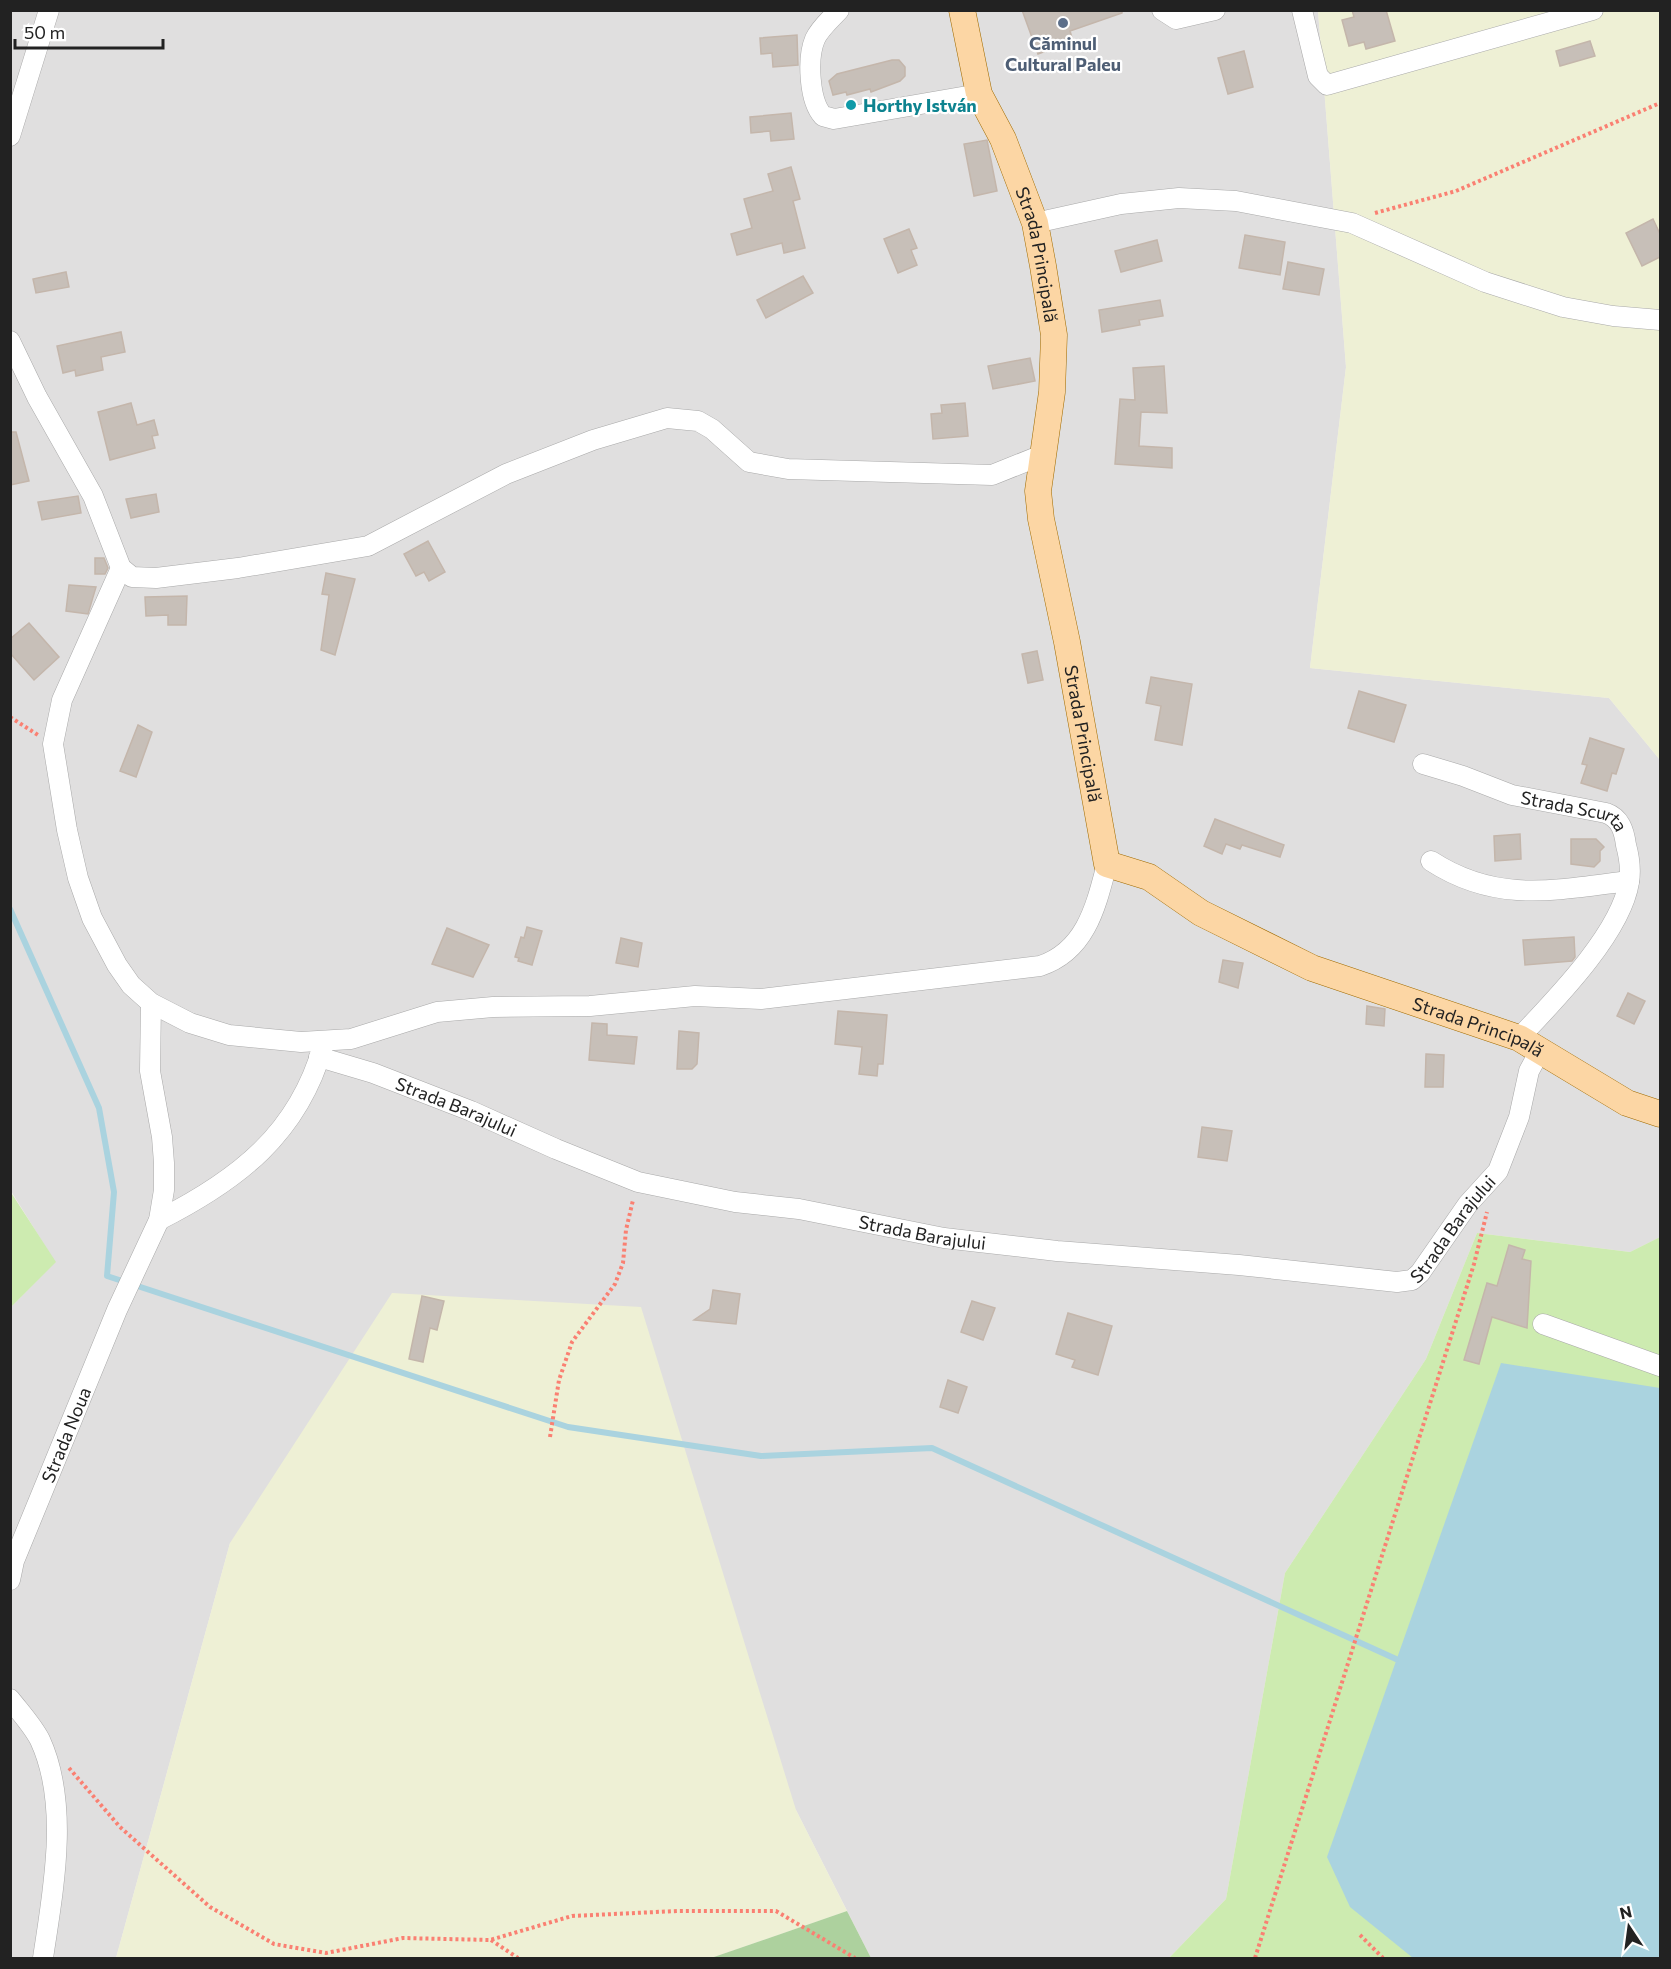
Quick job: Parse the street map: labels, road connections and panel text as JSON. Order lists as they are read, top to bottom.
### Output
{
  "streets": {
    "main road": ["Strada Principală"],
    "street": ["Strada Scurta", "Strada Barajului", "Strada Noua"]
  },
  "crossings": [
    ["Strada Principală", "Strada Scurta"],
    ["Strada Scurta", "Strada Barajului"]
  ],
  "places": ["Căminul Cultural Paleu", "Horthy István"],
  "scale_bar": "50 m",
  "north": "top"
}
